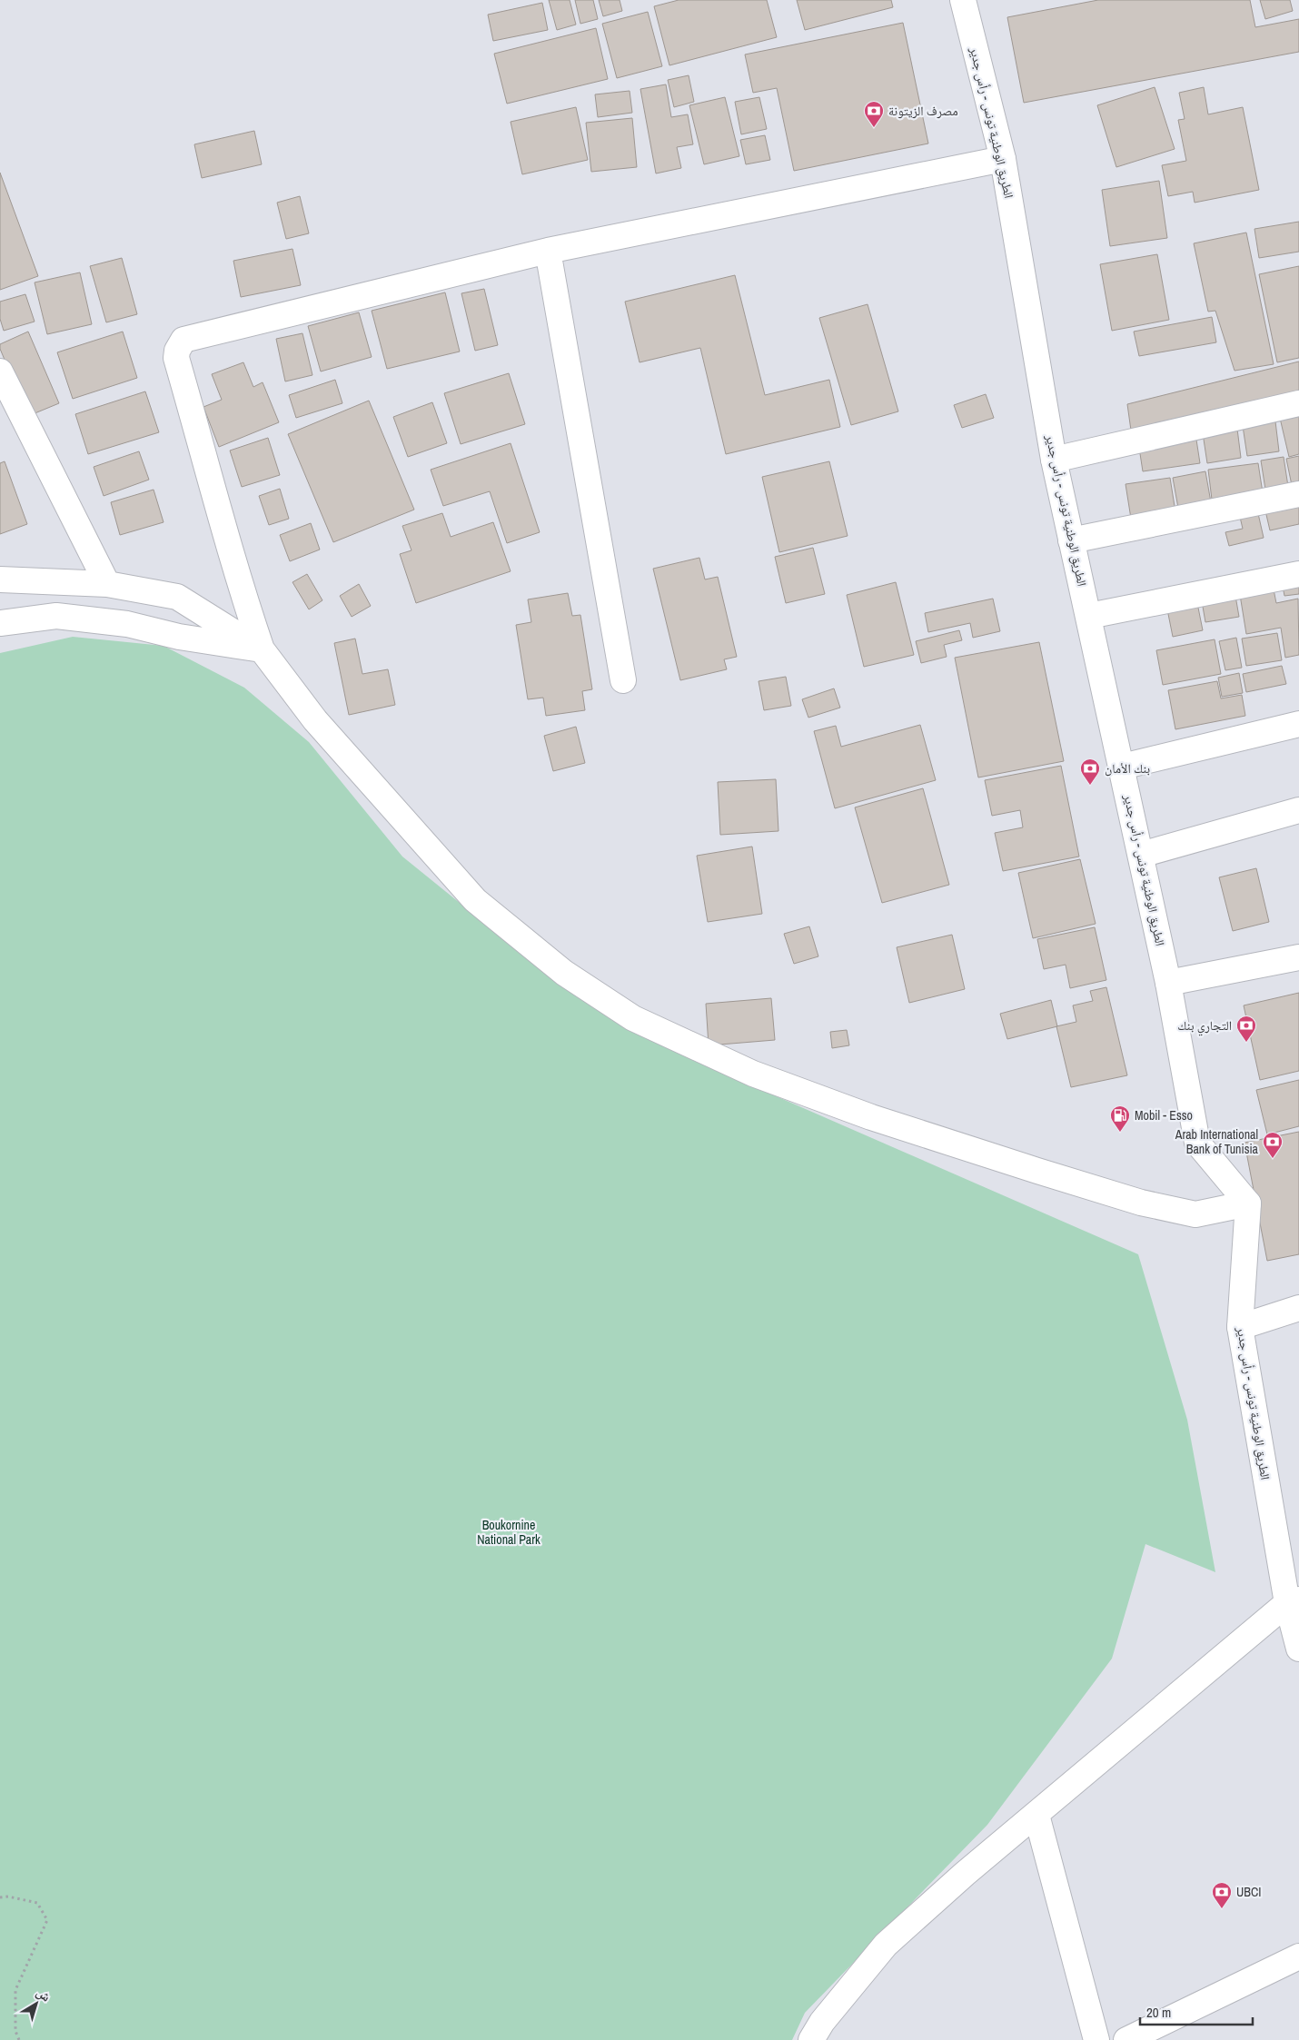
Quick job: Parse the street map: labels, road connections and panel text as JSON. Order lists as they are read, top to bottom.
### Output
{
  "streets": {
    "street": ["الطريق الوطنية تونس - رأس جدير"]
  },
  "parks": ["Boukornine National Park"],
  "places": {
    "bank": [
      "مصرف الزيتونة",
      "بنك الأمان",
      "التجاري بنك",
      "Arab International Bank of Tunisia",
      "UBCI"
    ],
    "fuel station": ["Mobil - Esso"]
  },
  "scale_bar": "20 m",
  "north": "top right"
}
